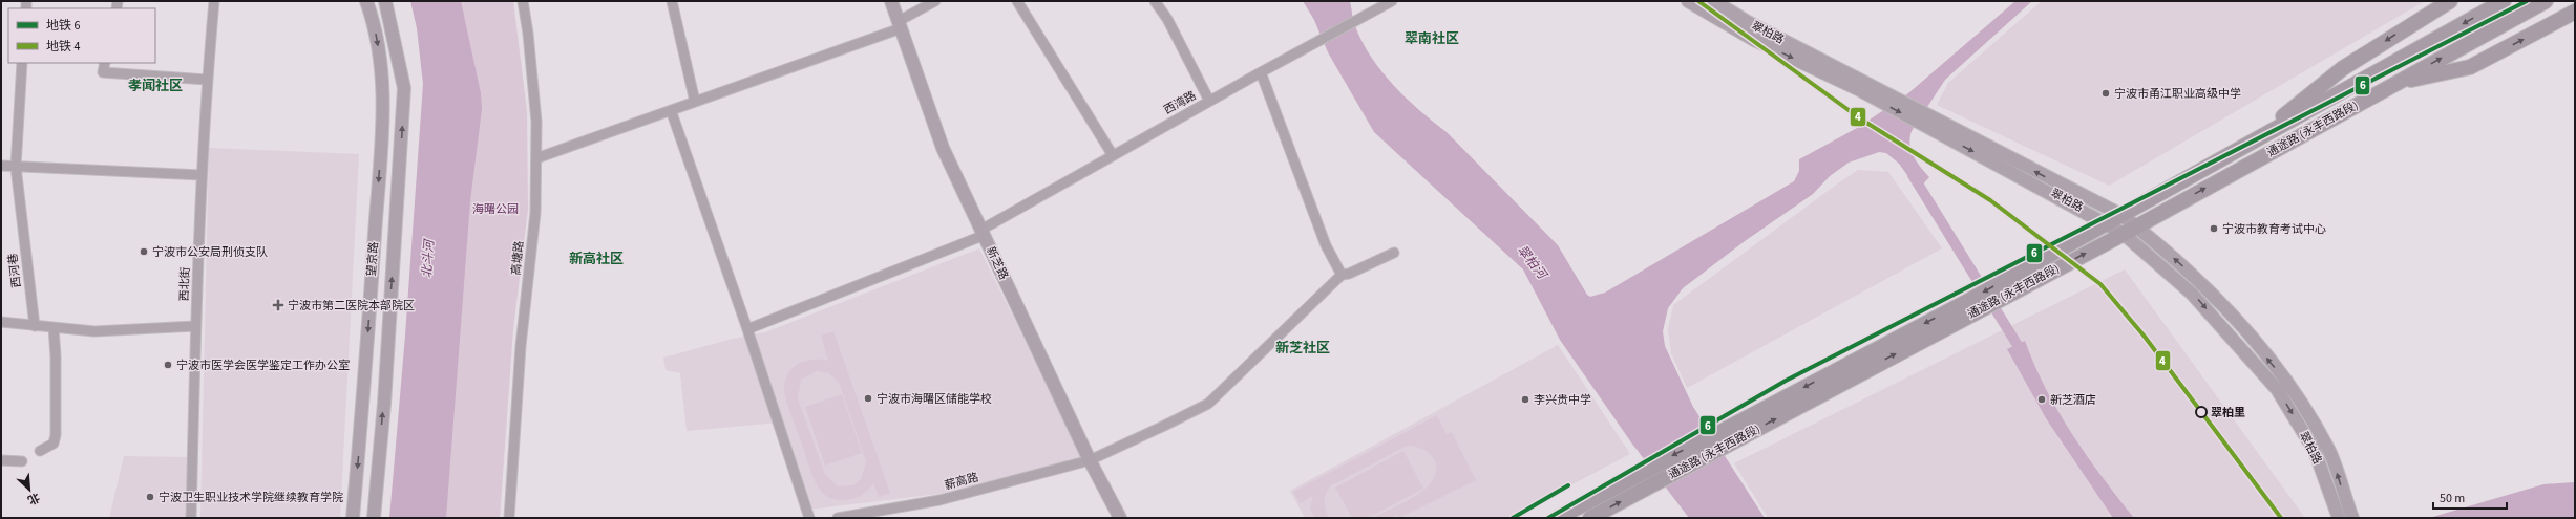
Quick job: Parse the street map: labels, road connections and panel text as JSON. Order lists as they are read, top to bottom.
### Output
{
  "streets": {
    "main road": [
      "翠柏路",
      "通途路 (永丰西路段)",
      "望京路",
      "新芝路"
    ],
    "street": [
      "西湾路",
      "高塘路",
      "西河巷",
      "西北街",
      "薪高路"
    ]
  },
  "crossings": [
    ["翠柏路", "通途路 (永丰西路段)"],
    ["西湾路", "新芝路"],
    ["新芝路", "薪高路"]
  ],
  "districts": [
    "翠南社区",
    "孝闻社区",
    "新高社区",
    "新芝社区"
  ],
  "water": ["北斗河", "翠柏河"],
  "parks": ["海曙公园"],
  "places": {
    "other": [
      "宁波市甬江职业高级中学",
      "宁波市教育考试中心",
      "宁波市公安局刑侦支队",
      "宁波市医学会医学鉴定工作办公室",
      "宁波市海曙区储能学校",
      "李兴贵中学",
      "新芝酒店",
      "翠柏里",
      "宁波卫生职业技术学院继续教育学院"
    ],
    "health": ["宁波市第二医院本部院区"]
  },
  "lines": ["metro line 6", "metro line 4"],
  "legend": ["地铁 6", "地铁 4"],
  "scale_bar": "50 m",
  "north": "bottom right"
}
